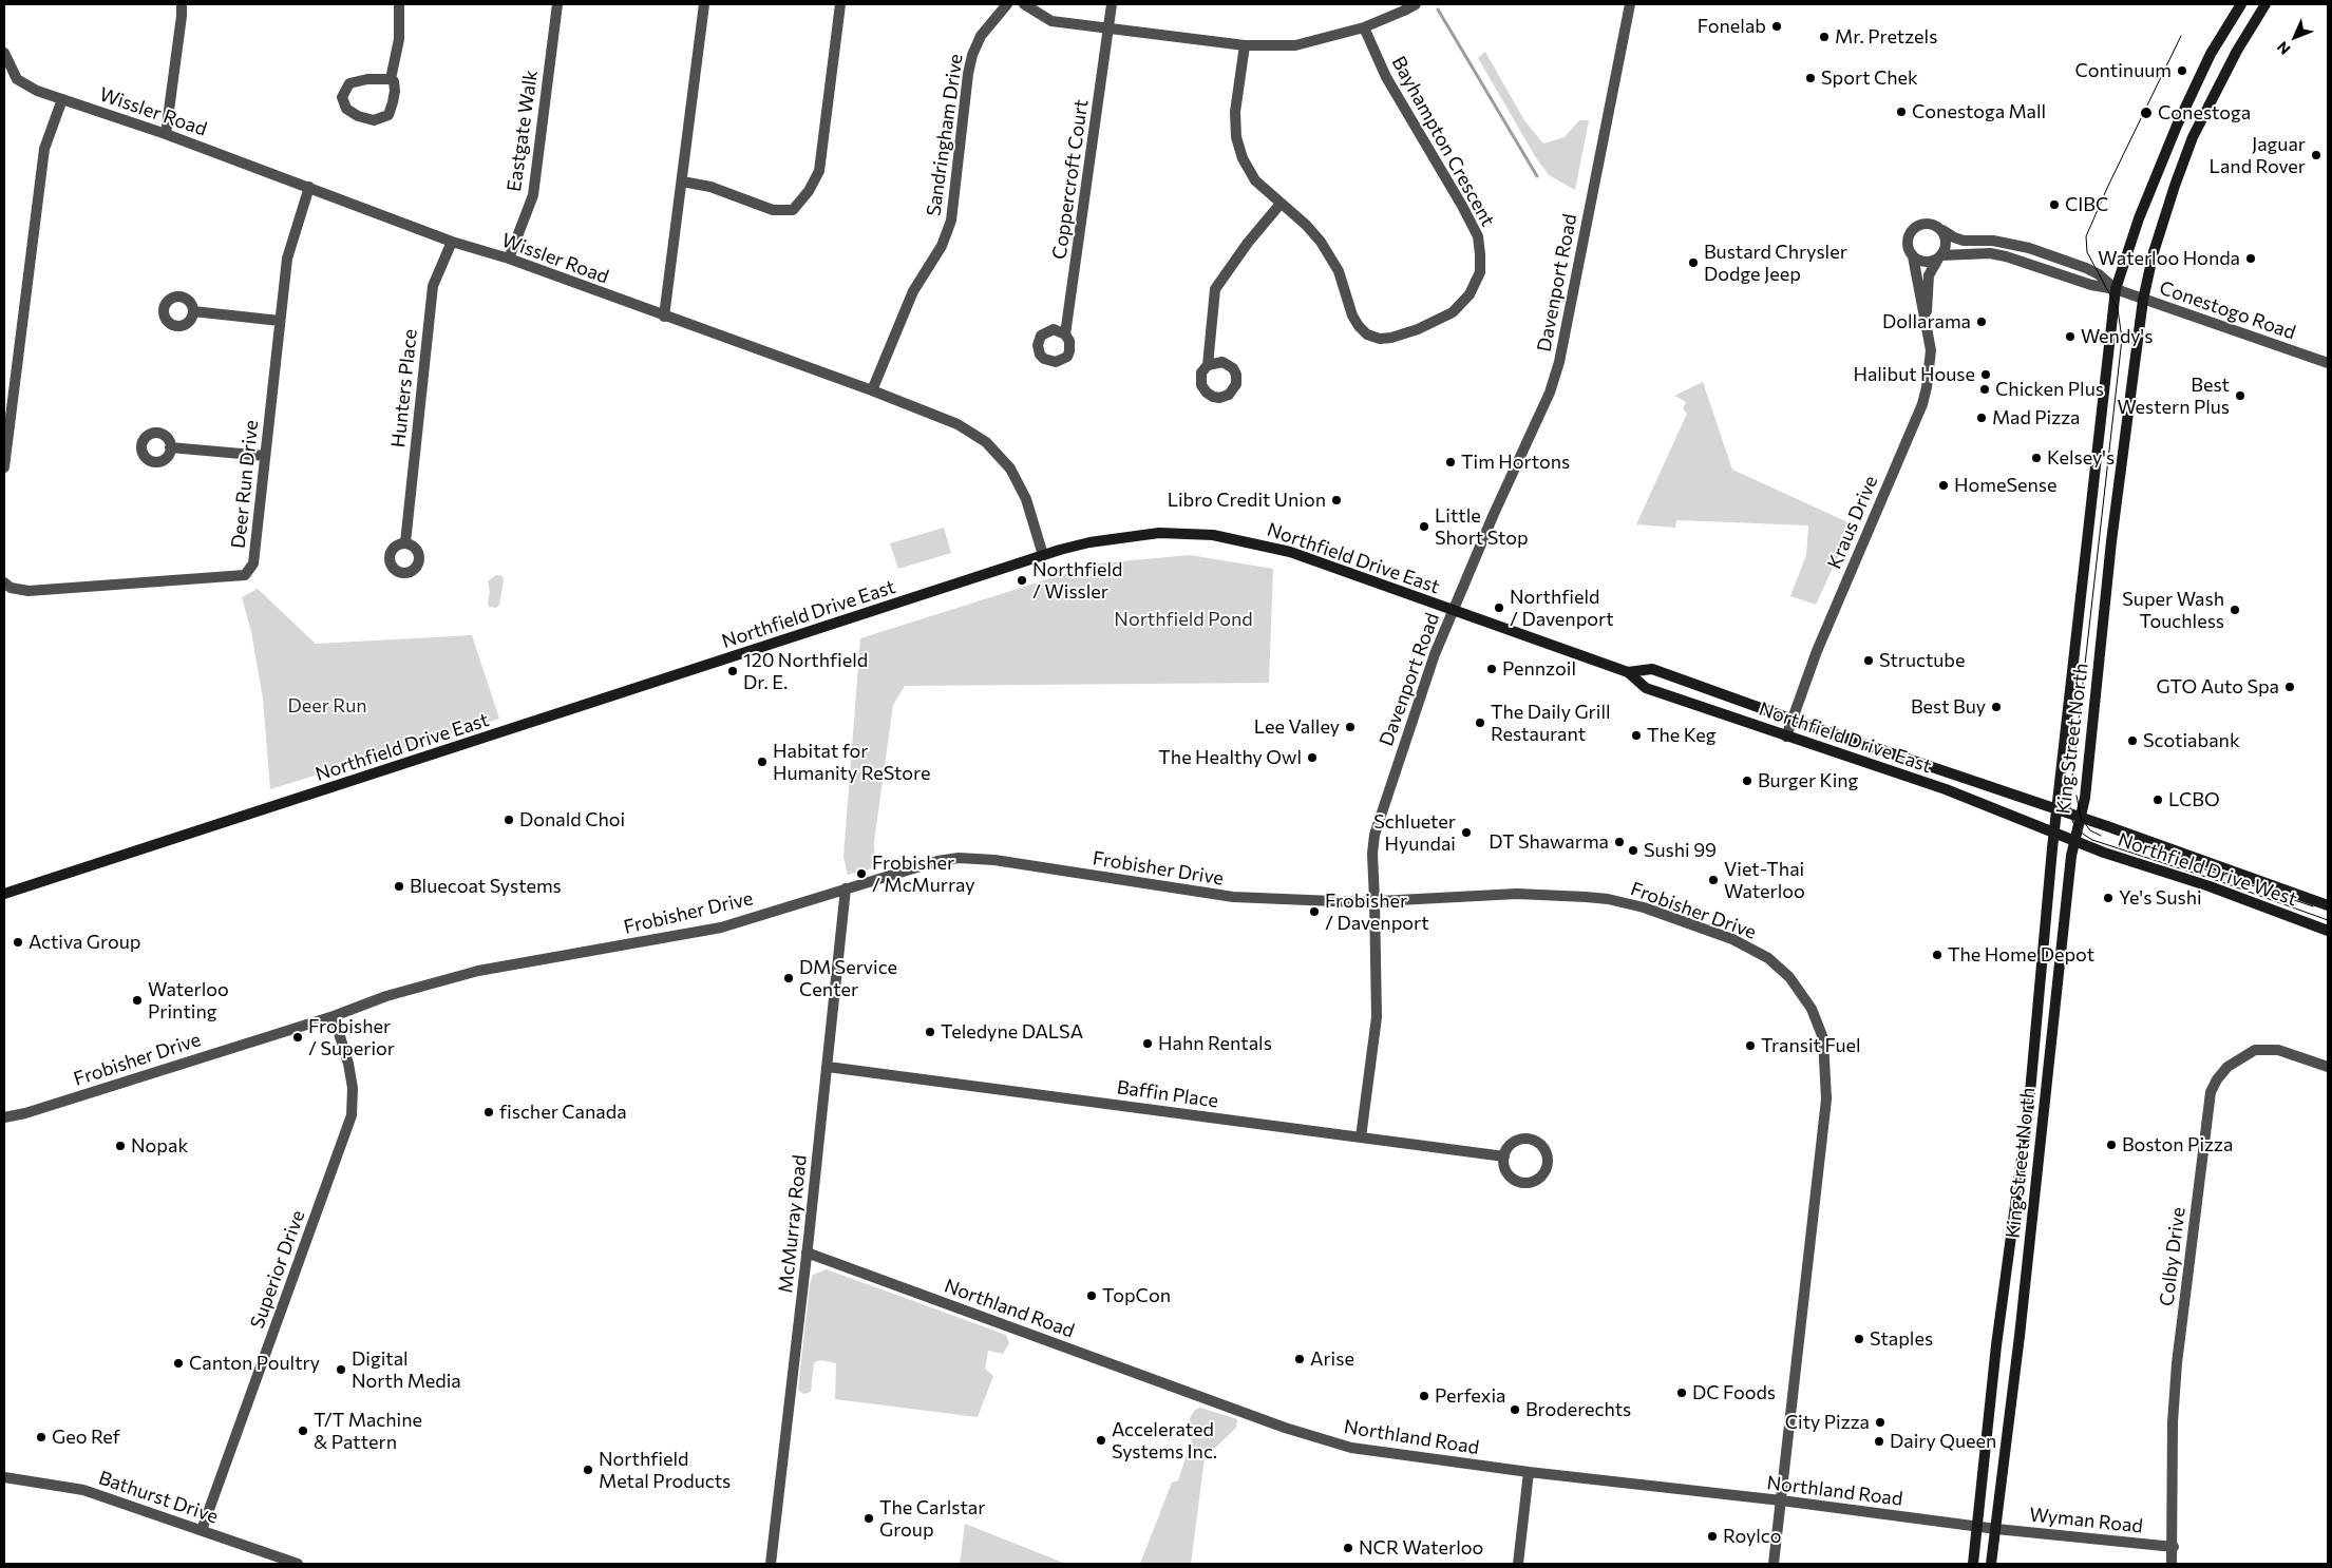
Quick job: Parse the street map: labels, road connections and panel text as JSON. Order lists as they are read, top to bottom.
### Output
{
  "streets": {
    "main road": ["Northfield Drive East", "King Street North", "Northfield Drive West"],
    "street": [
      "Wissler Road",
      "Eastgate Walk",
      "Sandringham Drive",
      "Bayhampton Crescent",
      "Coppercroft Court",
      "Davenport Road",
      "Conestogo Road",
      "Hunters Place",
      "Deer Run Drive",
      "Kraus Drive",
      "Frobisher Drive",
      "Baffin Place",
      "McMurray Road",
      "Colby Drive",
      "Superior Drive",
      "Northland Road",
      "Bathurst Drive",
      "Wyman Road"
    ]
  },
  "crossings": [
    ["Wissler Road", "Eastgate Walk"],
    ["Wissler Road", "Sandringham Drive"],
    ["Wissler Road", "Hunters Place"],
    ["Wissler Road", "Deer Run Drive"],
    ["Wissler Road", "Northfield Drive East"],
    ["Davenport Road", "Northfield Drive East"],
    ["Davenport Road", "Frobisher Drive"],
    ["Davenport Road", "Baffin Place"],
    ["Conestogo Road", "Kraus Drive"],
    ["Conestogo Road", "King Street North"],
    ["Kraus Drive", "Northfield Drive East"],
    ["Northfield Drive East", "King Street North"],
    ["Northfield Drive East", "Northfield Drive West"],
    ["King Street North", "Northfield Drive West"],
    ["King Street North", "Northland Road"],
    ["King Street North", "Wyman Road"],
    ["Frobisher Drive", "McMurray Road"],
    ["Frobisher Drive", "Superior Drive"],
    ["Frobisher Drive", "Northland Road"],
    ["Baffin Place", "McMurray Road"],
    ["McMurray Road", "Northland Road"],
    ["Colby Drive", "Wyman Road"],
    ["Superior Drive", "Bathurst Drive"],
    ["Northland Road", "Wyman Road"]
  ],
  "parks": ["Northfield Pond", "Deer Run"],
  "places": [
    "Fonelab",
    "Mr. Pretzels",
    "Continuum",
    "Sport Chek",
    "Conestoga Mall",
    "Conestoga",
    "Jaguar Land Rover",
    "CIBC",
    "Waterloo Honda",
    "Bustard Chrysler Dodge Jeep",
    "Dollarama",
    "Wendy's",
    "Halibut House",
    "Chicken Plus",
    "Best Western Plus",
    "Mad Pizza",
    "Kelsey's",
    "Tim Hortons",
    "HomeSense",
    "Libro Credit Union",
    "Little Short Stop",
    "Northfield / Wissler",
    "Northfield / Davenport",
    "Super Wash Touchless",
    "Structube",
    "Pennzoil",
    "120 Northfield Dr. E.",
    "GTO Auto Spa",
    "Best Buy",
    "The Daily Grill Restaurant",
    "Lee Valley",
    "The Keg",
    "Scotiabank",
    "The Healthy Owl",
    "Habitat for Humanity ReStore",
    "Burger King",
    "LCBO",
    "Donald Choi",
    "Schlueter Hyundai",
    "DT Shawarma",
    "Sushi 99",
    "Frobisher / McMurray",
    "Viet-Thai Waterloo",
    "Bluecoat Systems",
    "Ye's Sushi",
    "Frobisher / Davenport",
    "Activa Group",
    "The Home Depot",
    "DM Service Center",
    "Waterloo Printing",
    "Teledyne DALSA",
    "Frobisher / Superior",
    "Hahn Rentals",
    "Transit Fuel",
    "fischer Canada",
    "Boston Pizza",
    "Nopak",
    "TopCon",
    "Staples",
    "Arise",
    "Canton Poultry",
    "Digital North Media",
    "DC Foods",
    "Perfexia",
    "Broderechts",
    "City Pizza",
    "T/T Machine & Pattern",
    "Geo Ref",
    "Accelerated Systems Inc.",
    "Dairy Queen",
    "Northfield Metal Products",
    "The Carlstar Group",
    "Roylco",
    "NCR Waterloo"
  ],
  "north": "bottom left"
}
